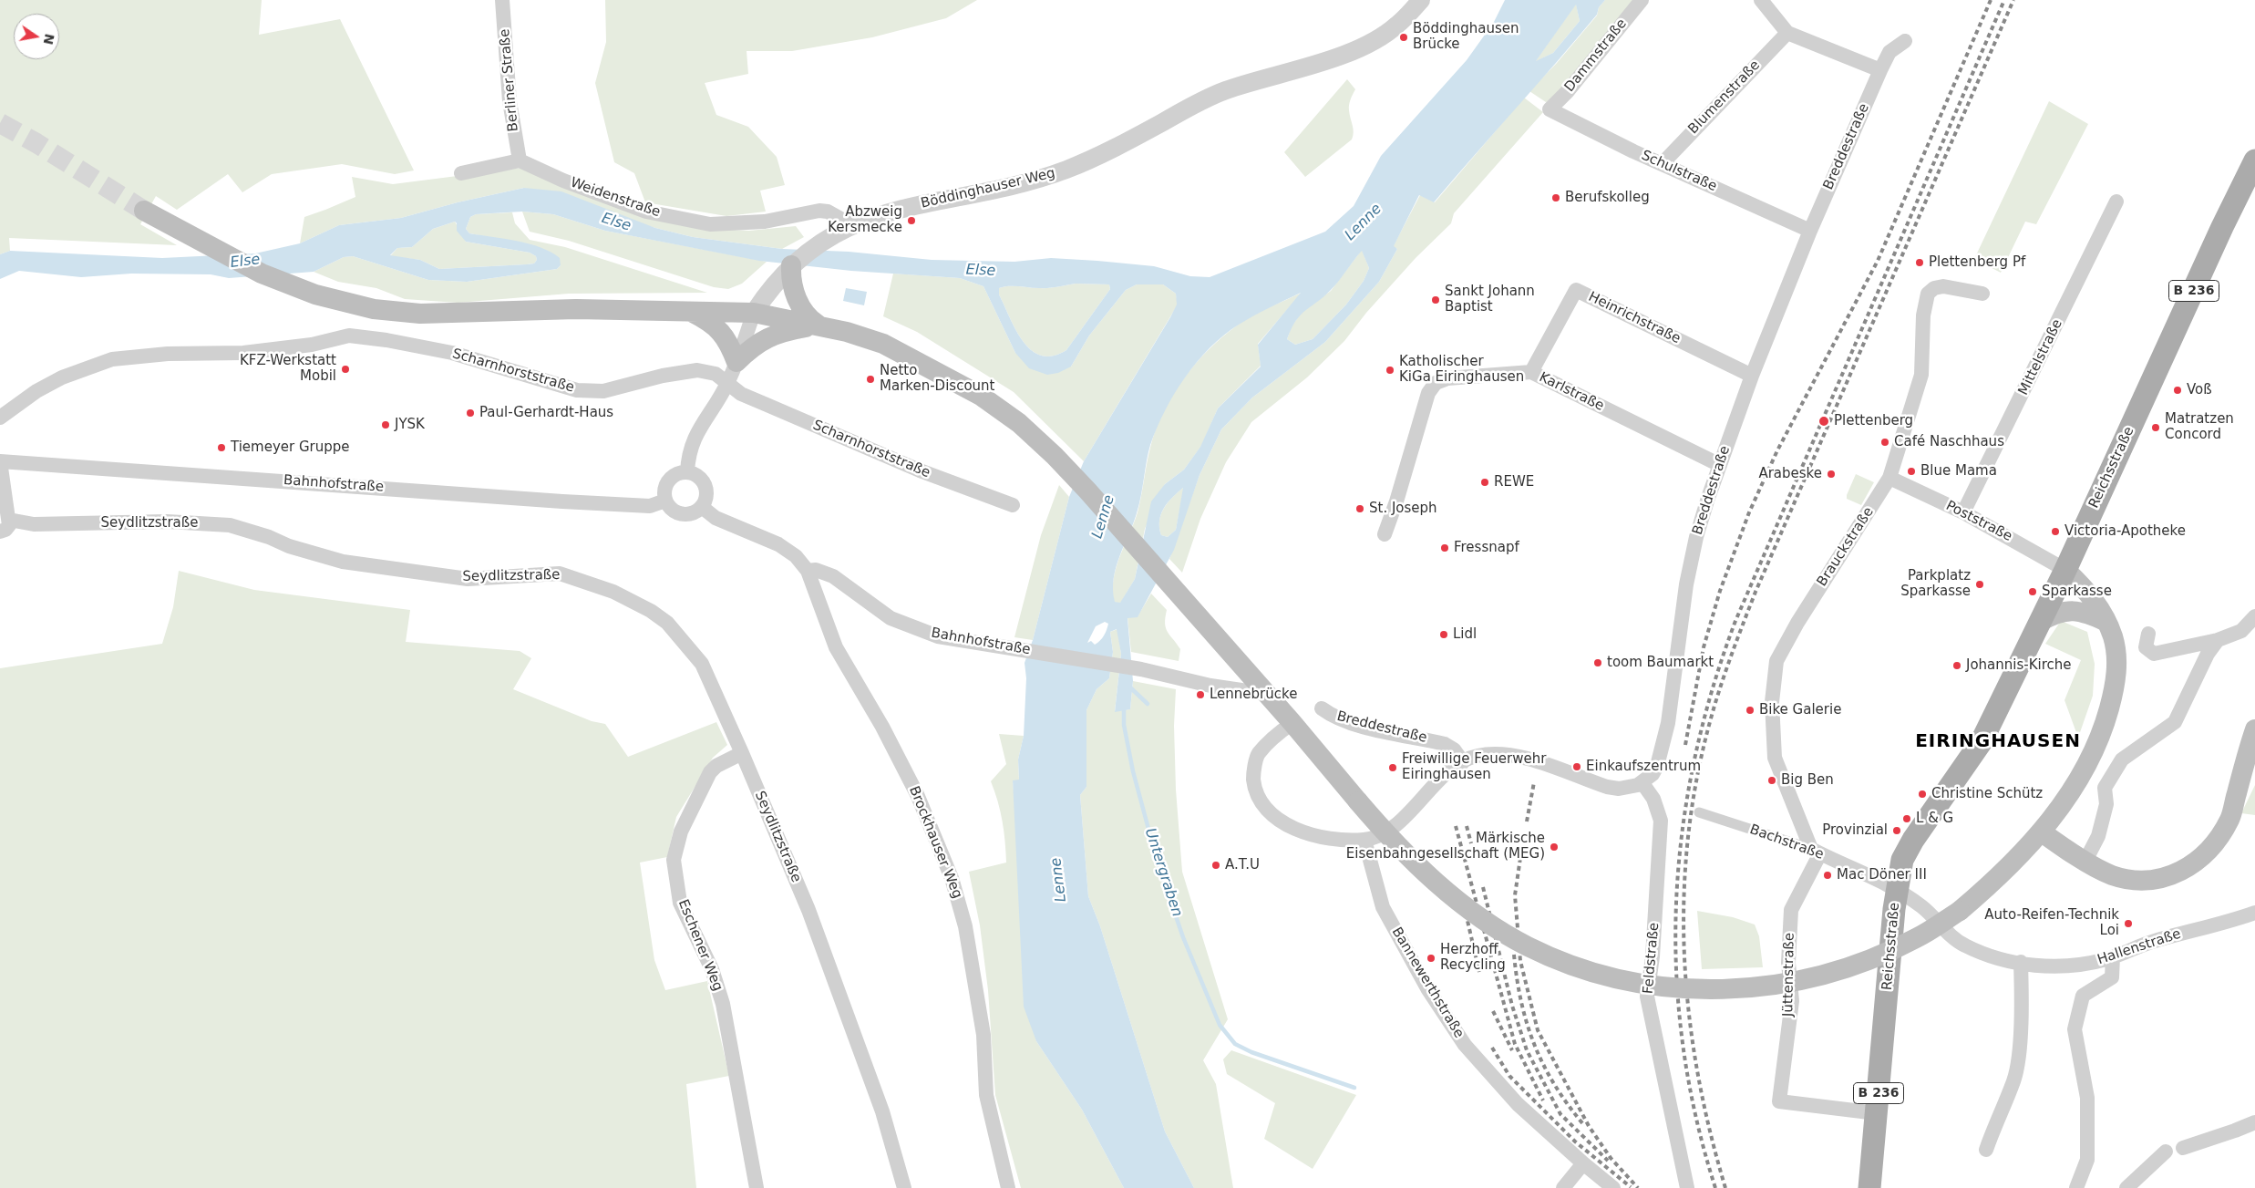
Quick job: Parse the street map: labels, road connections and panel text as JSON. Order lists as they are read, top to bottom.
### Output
{
  "streets": {
    "main road": ["B 236", "Reichsstraße"],
    "street": [
      "Dammstraße",
      "Berliner Straße",
      "Blumenstraße",
      "Breddestraße",
      "Schulstraße",
      "Böddinghauser Weg",
      "Weidenstraße",
      "Heinrichstraße",
      "Mittelstraße",
      "Scharnhorststraße",
      "Karlstraße",
      "Bahnhofstraße",
      "Poststraße",
      "Seydlitzstraße",
      "Brauckstraße",
      "Brockhauser Weg",
      "Bachstraße",
      "Eschener Weg",
      "Hallenstraße",
      "Feldstraße",
      "Jüttenstraße",
      "Bannewerthstraße"
    ]
  },
  "crossings": [
    ["Dammstraße", "Schulstraße"],
    ["Berliner Straße", "Weidenstraße"],
    ["Blumenstraße", "Schulstraße"],
    ["Breddestraße", "Schulstraße"],
    ["Breddestraße", "Heinrichstraße"],
    ["Breddestraße", "Karlstraße"],
    ["Breddestraße", "Feldstraße"],
    ["Böddinghauser Weg", "Weidenstraße"],
    ["Böddinghauser Weg", "Scharnhorststraße"],
    ["Böddinghauser Weg", "Bahnhofstraße"],
    ["Heinrichstraße", "Karlstraße"],
    ["Mittelstraße", "Poststraße"],
    ["Reichsstraße", "Poststraße"],
    ["Reichsstraße", "Bachstraße"],
    ["Reichsstraße", "Hallenstraße"],
    ["Reichsstraße", "Jüttenstraße"],
    ["Bahnhofstraße", "Seydlitzstraße"],
    ["Bahnhofstraße", "Brockhauser Weg"],
    ["Poststraße", "Brauckstraße"],
    ["Seydlitzstraße", "Eschener Weg"],
    ["Brauckstraße", "Bachstraße"],
    ["Brauckstraße", "Jüttenstraße"],
    ["Bachstraße", "Hallenstraße"],
    ["Bachstraße", "Jüttenstraße"]
  ],
  "districts": ["EIRINGHAUSEN"],
  "water": ["Else", "Lenne", "Untergraben"],
  "places": [
    "Böddinghausen Brücke",
    "Berufskolleg",
    "Abzweig Kersmecke",
    "Plettenberg Pf",
    "Sankt Johann Baptist",
    "KFZ-Werkstatt Mobil",
    "Katholischer KiGa Eiringhausen",
    "Netto Marken-Discount",
    "Voß",
    "Paul-Gerhardt-Haus",
    "Plettenberg",
    "JYSK",
    "Matratzen Concord",
    "Café Naschhaus",
    "Tiemeyer Gruppe",
    "Blue Mama",
    "Arabeske",
    "REWE",
    "St. Joseph",
    "Victoria-Apotheke",
    "Fressnapf",
    "Parkplatz Sparkasse",
    "Sparkasse",
    "Lidl",
    "toom Baumarkt",
    "Johannis-Kirche",
    "Lennebrücke",
    "Bike Galerie",
    "Einkaufszentrum",
    "Freiwillige Feuerwehr Eiringhausen",
    "Big Ben",
    "Christine Schütz",
    "L & G",
    "Provinzial",
    "Märkische Eisenbahngesellschaft (MEG)",
    "A.T.U",
    "Mac Döner III",
    "Auto-Reifen-Technik Loi",
    "Herzhoff Recycling"
  ],
  "north": "right"
}
